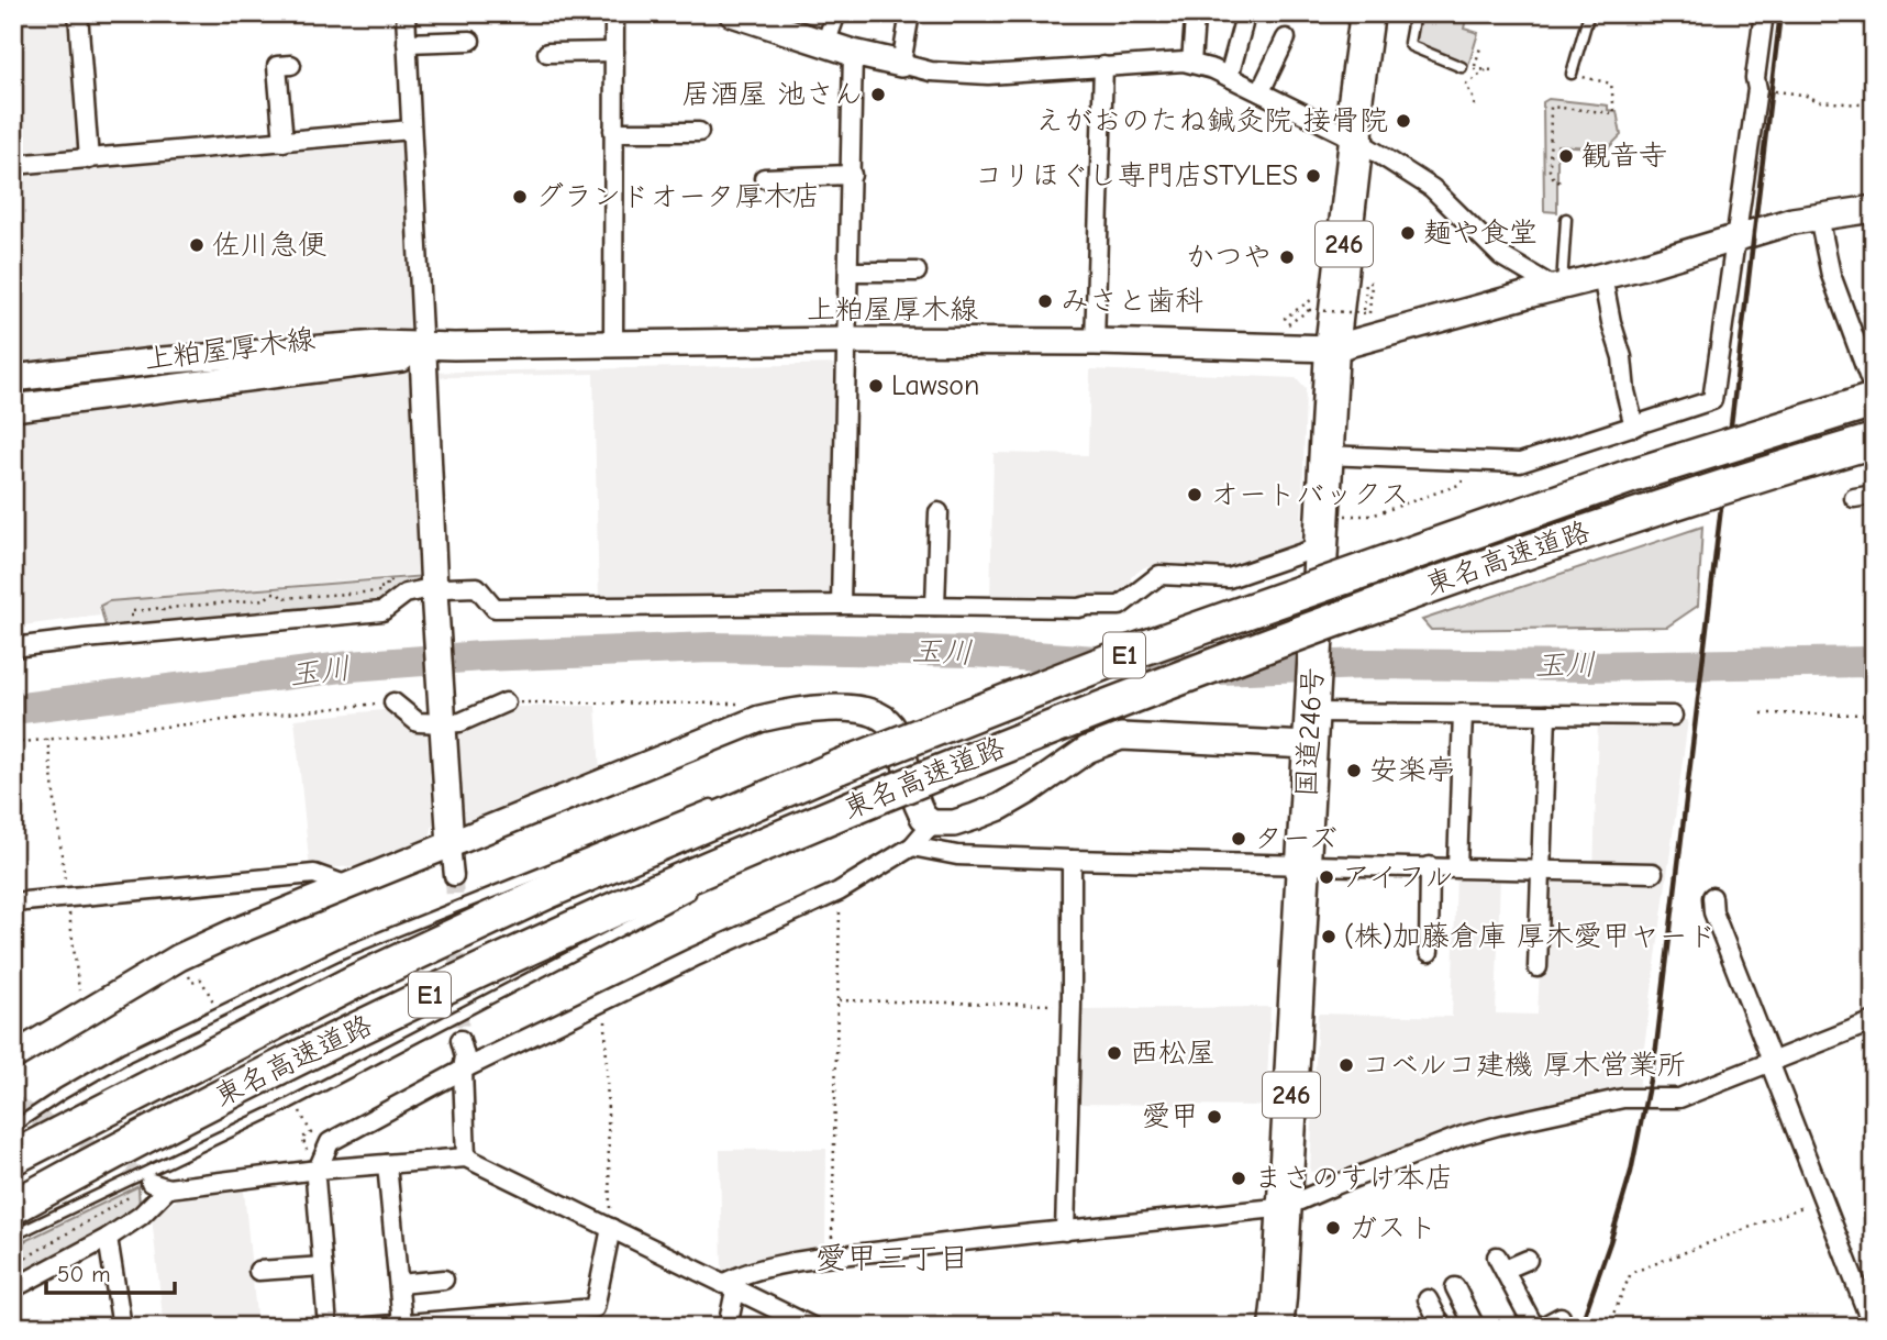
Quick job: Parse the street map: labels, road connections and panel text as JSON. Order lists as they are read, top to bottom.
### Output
{
  "streets": {
    "highway": [
      "246",
      "東名高速道路",
      "E1",
      "国道246号"
    ],
    "street": ["上粕屋厚木線"]
  },
  "crossings": [
    ["上粕屋厚木線", "国道246号"]
  ],
  "districts": ["愛甲三丁目"],
  "water": ["玉川"],
  "places": [
    "居酒屋 池さん",
    "えがおのたね鍼灸院 接骨院",
    "観音寺",
    "コリほぐし専門店STYLES",
    "グランドオータ厚木店",
    "麺や食堂",
    "佐川急便",
    "かつや",
    "みさと歯科",
    "Lawson",
    "オートバックス",
    "安楽亭",
    "ターズ",
    "アイフル",
    "(株)加藤倉庫 厚木愛甲ヤード",
    "西松屋",
    "コベルコ建機 厚木営業所",
    "愛甲",
    "まさのすけ本店",
    "ガスト"
  ],
  "scale_bar": "50 m"
}
